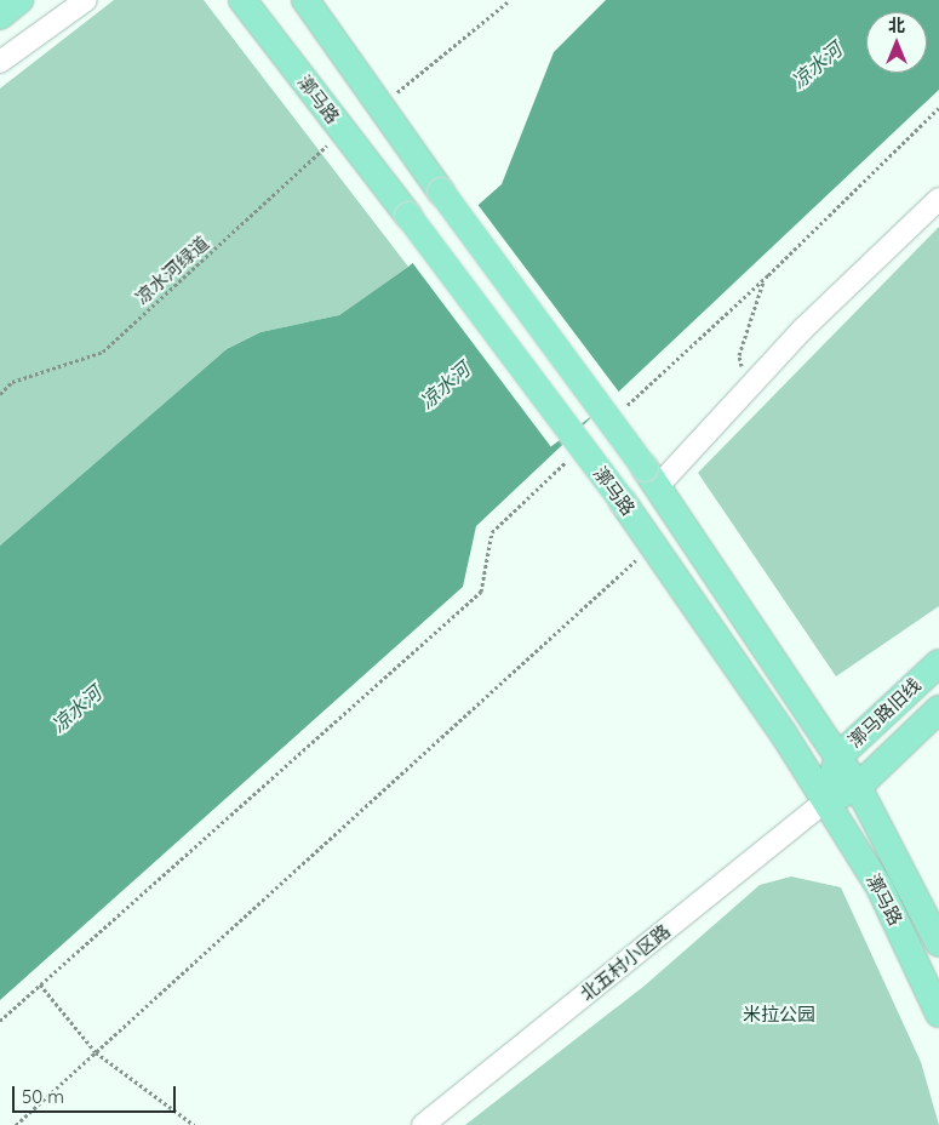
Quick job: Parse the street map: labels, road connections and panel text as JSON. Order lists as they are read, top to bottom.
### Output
{
  "streets": {
    "main road": ["漷马路", "漷马路旧线"],
    "street": ["北五村小区路"],
    "path": ["凉水河绿道"]
  },
  "crossings": [
    ["漷马路", "凉水河绿道"],
    ["漷马路", "漷马路旧线"],
    ["漷马路", "北五村小区路"],
    ["漷马路旧线", "北五村小区路"]
  ],
  "water": ["凉水河"],
  "parks": ["米拉公园"],
  "scale_bar": "50 m",
  "north": "top"
}
